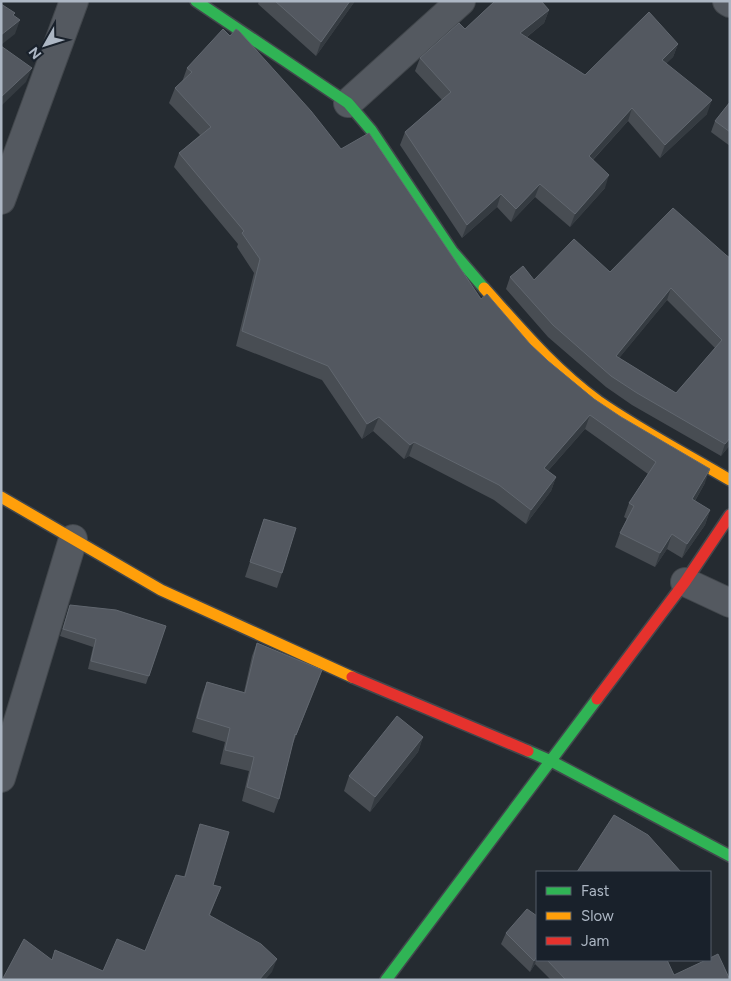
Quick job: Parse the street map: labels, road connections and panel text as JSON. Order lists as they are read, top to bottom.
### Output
{
  "legend": ["Fast", "Slow", "Jam"],
  "north": "bottom left"
}
